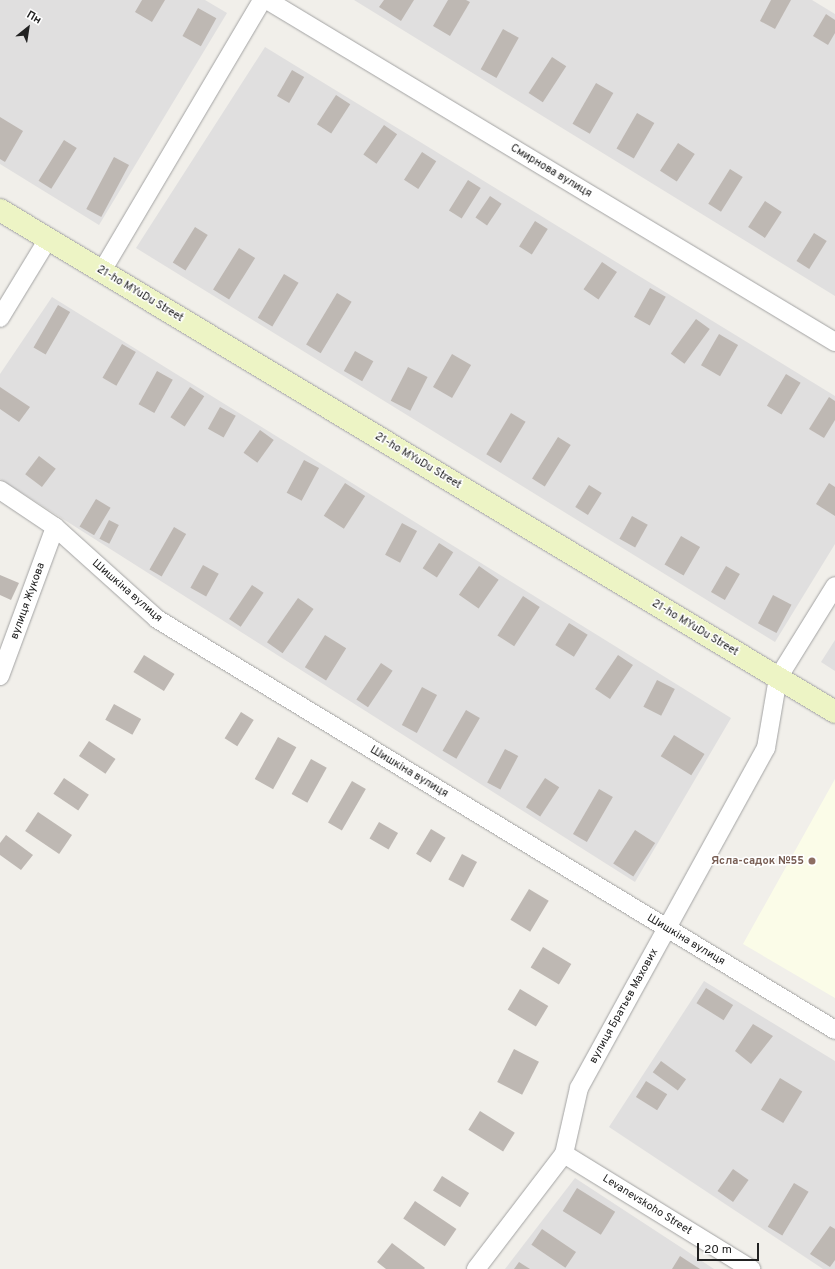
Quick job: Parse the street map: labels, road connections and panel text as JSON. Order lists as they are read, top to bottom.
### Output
{
  "streets": {
    "street": [
      "Смирнова вулиця",
      "21-ho MYuDu Street",
      "Шишкіна вулиця",
      "вулиця Жукова",
      "вулиця Братьєв Махових",
      "Levanevskoho Street"
    ]
  },
  "crossings": [
    ["21-ho MYuDu Street", "вулиця Братьєв Махових"],
    ["Шишкіна вулиця", "вулиця Жукова"],
    ["Шишкіна вулиця", "вулиця Братьєв Махових"],
    ["вулиця Братьєв Махових", "Levanevskoho Street"]
  ],
  "places": ["Ясла-садок №55"],
  "scale_bar": "20 m",
  "north": "top right"
}
